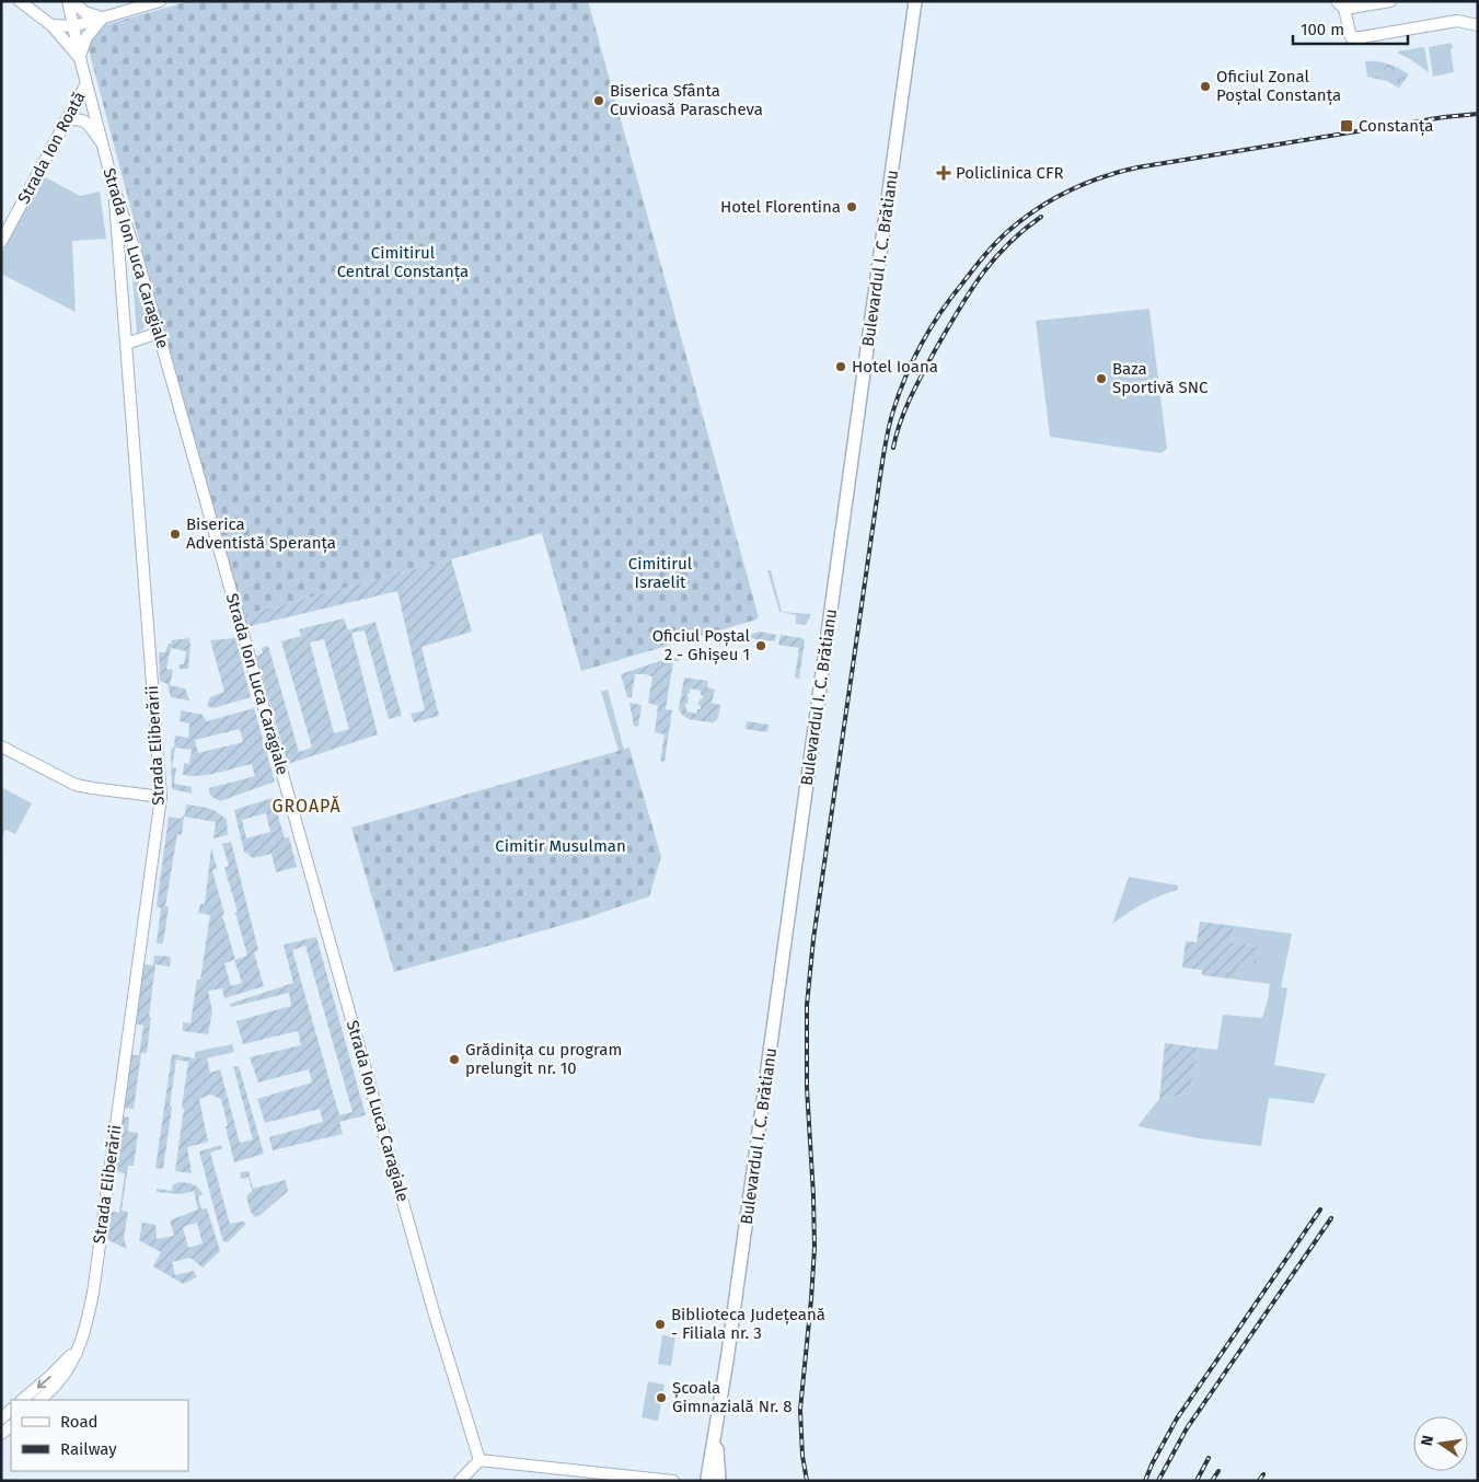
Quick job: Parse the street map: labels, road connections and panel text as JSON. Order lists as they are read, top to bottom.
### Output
{
  "streets": {
    "main road": ["Bulevardul I. C. Brătianu"],
    "street": ["Strada Ion Roată", "Strada Ion Luca Caragiale", "Strada Eliberării"]
  },
  "crossings": [
    ["Strada Ion Roată", "Strada Ion Luca Caragiale"],
    ["Strada Ion Luca Caragiale", "Strada Eliberării"]
  ],
  "districts": ["GROAPĂ"],
  "parks": ["Cimitirul Central Constanța", "Cimitirul Israelit", "Cimitir Musulman"],
  "places": {
    "other": [
      "Oficiul Zonal Poștal Constanța",
      "Biserica Sfânta Cuvioasă Parascheva",
      "Hotel Florentina",
      "Hotel Ioana",
      "Baza Sportivă SNC",
      "Biserica Adventistă Speranța",
      "Oficiul Poștal 2 - Ghișeu 1",
      "Grădinița cu program prelungit nr. 10",
      "Biblioteca Județeană - Filiala nr. 3",
      "Școala Gimnazială Nr. 8"
    ],
    "transit": ["Constanța"],
    "health": ["Policlinica CFR"]
  },
  "legend": ["Road", "Railway"],
  "scale_bar": "100 m",
  "north": "left"
}
